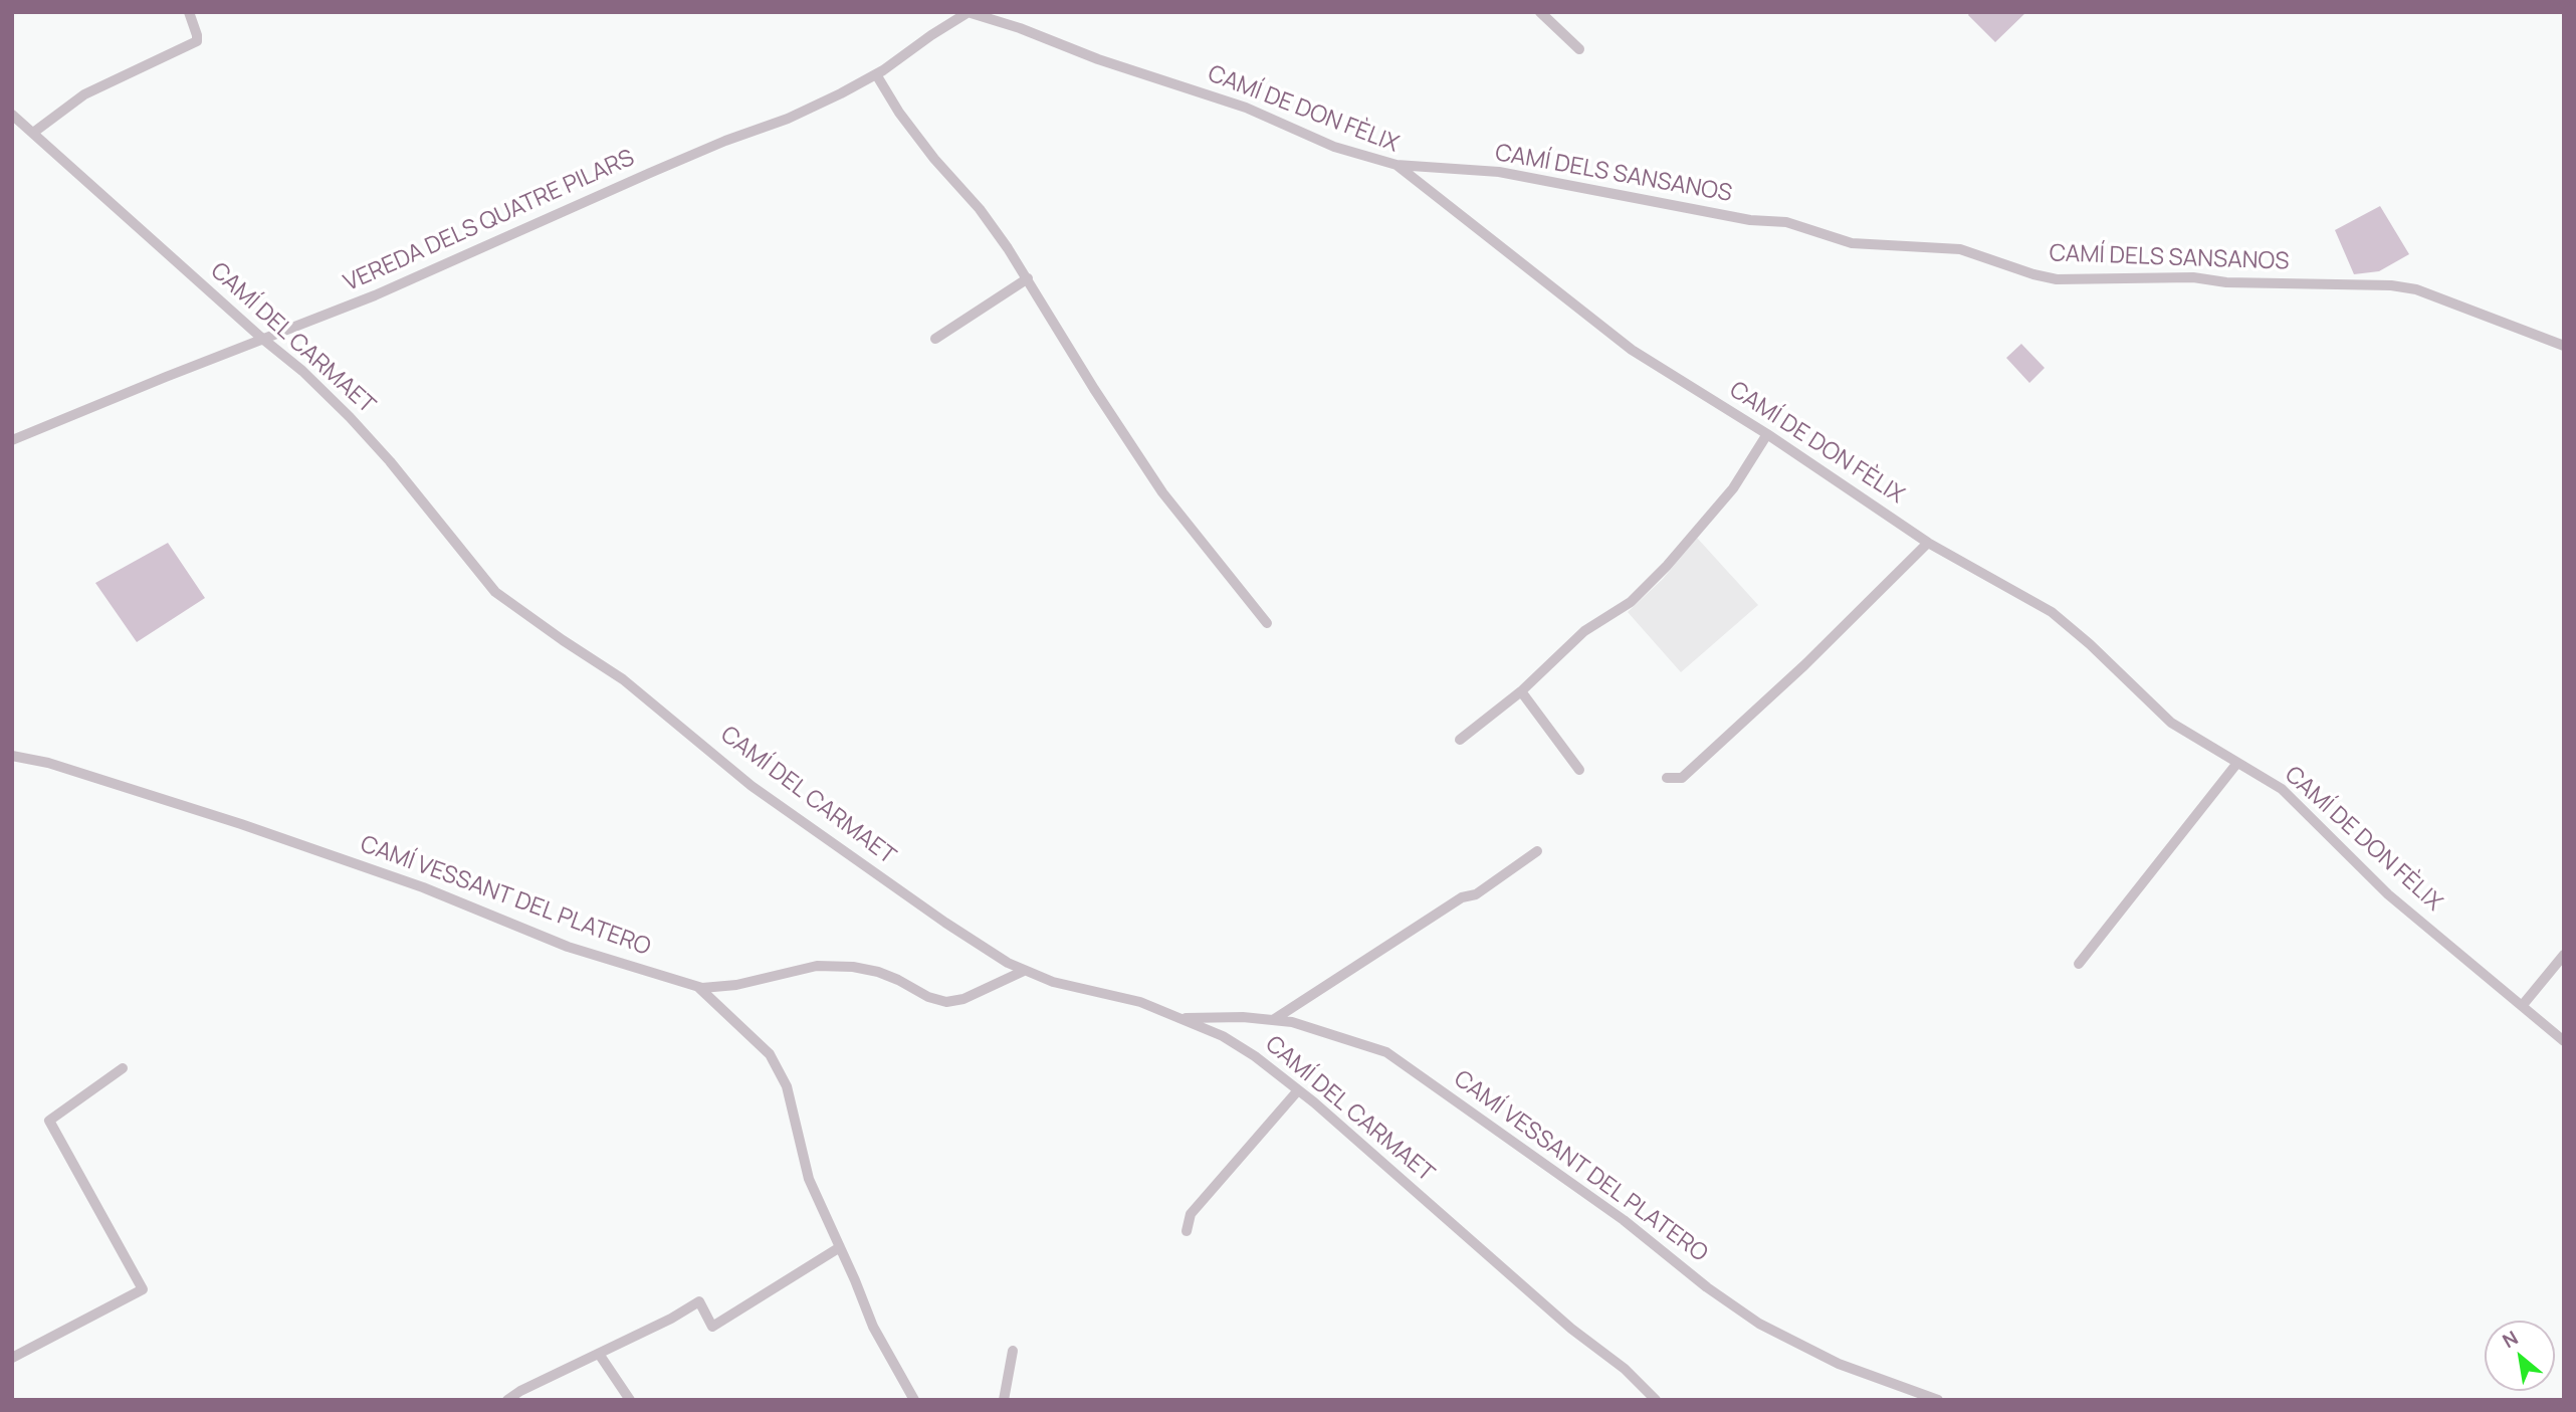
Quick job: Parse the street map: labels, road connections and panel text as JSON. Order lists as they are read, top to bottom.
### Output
{
  "streets": {
    "street": [
      "CAMÍ DE DON FÈLIX",
      "CAMÍ DELS SANSANOS",
      "VEREDA DELS QUATRE PILARS",
      "CAMÍ DEL CARMAET",
      "CAMÍ VESSANT DEL PLATERO"
    ]
  },
  "crossings": [
    ["CAMÍ DE DON FÈLIX", "CAMÍ DELS SANSANOS"],
    ["CAMÍ DE DON FÈLIX", "VEREDA DELS QUATRE PILARS"],
    ["VEREDA DELS QUATRE PILARS", "CAMÍ DEL CARMAET"],
    ["CAMÍ DEL CARMAET", "CAMÍ VESSANT DEL PLATERO"]
  ],
  "north": "top left"
}
